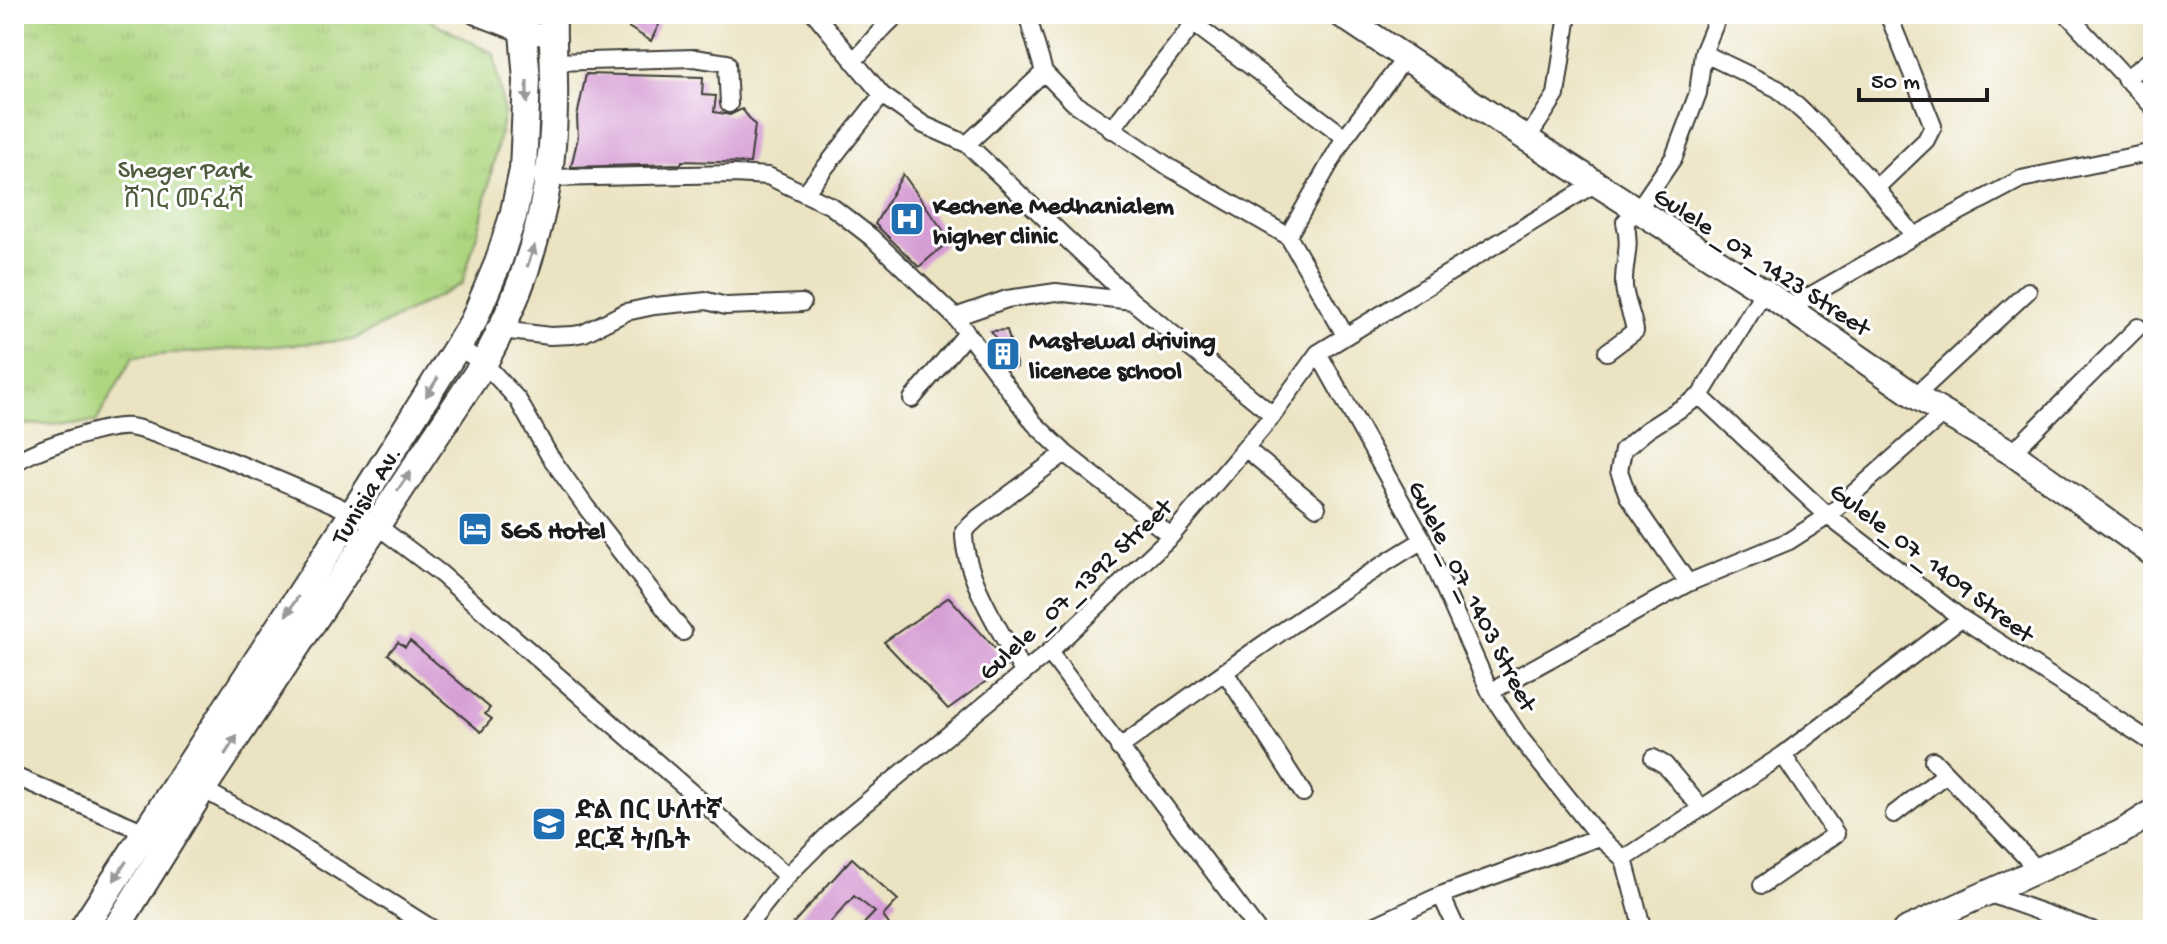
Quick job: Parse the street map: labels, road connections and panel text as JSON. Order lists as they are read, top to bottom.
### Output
{
  "streets": {
    "main road": ["Gulele _07_1423 Street", "Tunisia Av."],
    "street": ["Gulele_07_1409 Street", "Gulele _07_1392 Street", "Gulele _07_1403 Street"]
  },
  "crossings": [
    ["Gulele _07_1423 Street", "Gulele _07_1392 Street"],
    ["Gulele _07_1392 Street", "Gulele _07_1403 Street"]
  ],
  "parks": ["Sheger Park ሸገር መናፈሻ"],
  "places": {
    "hospital": ["Kechene Medhanialem higher clinic"],
    "building": ["Mastewal driving licenece school"],
    "hotel": ["SGS Hotel"],
    "school or university": ["ድል በር ሁለተኛ ደርጃ ት/ቤት"]
  },
  "scale_bar": "50 m"
}
